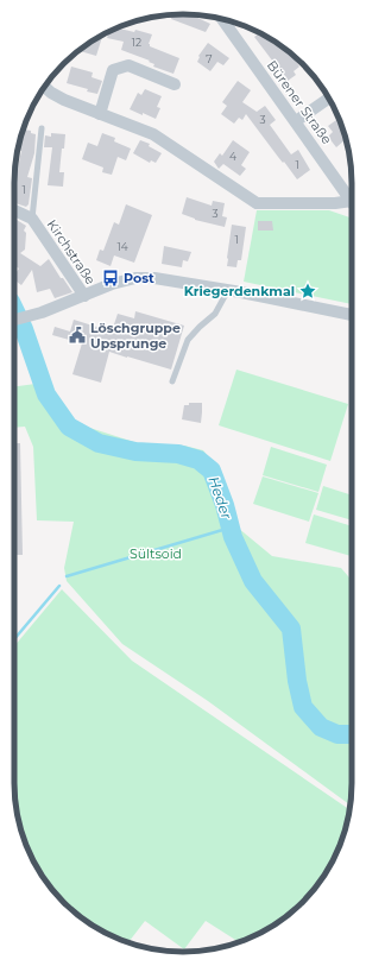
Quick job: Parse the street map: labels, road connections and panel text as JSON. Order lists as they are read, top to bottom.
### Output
{
  "streets": {
    "street": ["Bürener Straße", "Kirchstraße"]
  },
  "water": ["Heder"],
  "parks": ["Sültsoid"],
  "places": {
    "bus stop": ["Post"],
    "place": ["Kriegerdenkmal"],
    "public building": ["Löschgruppe Upsprunge"]
  },
  "house_numbers": [
    "12",
    "7",
    "3",
    "4",
    "1",
    "1",
    "3",
    "1",
    "14"
  ]
}
